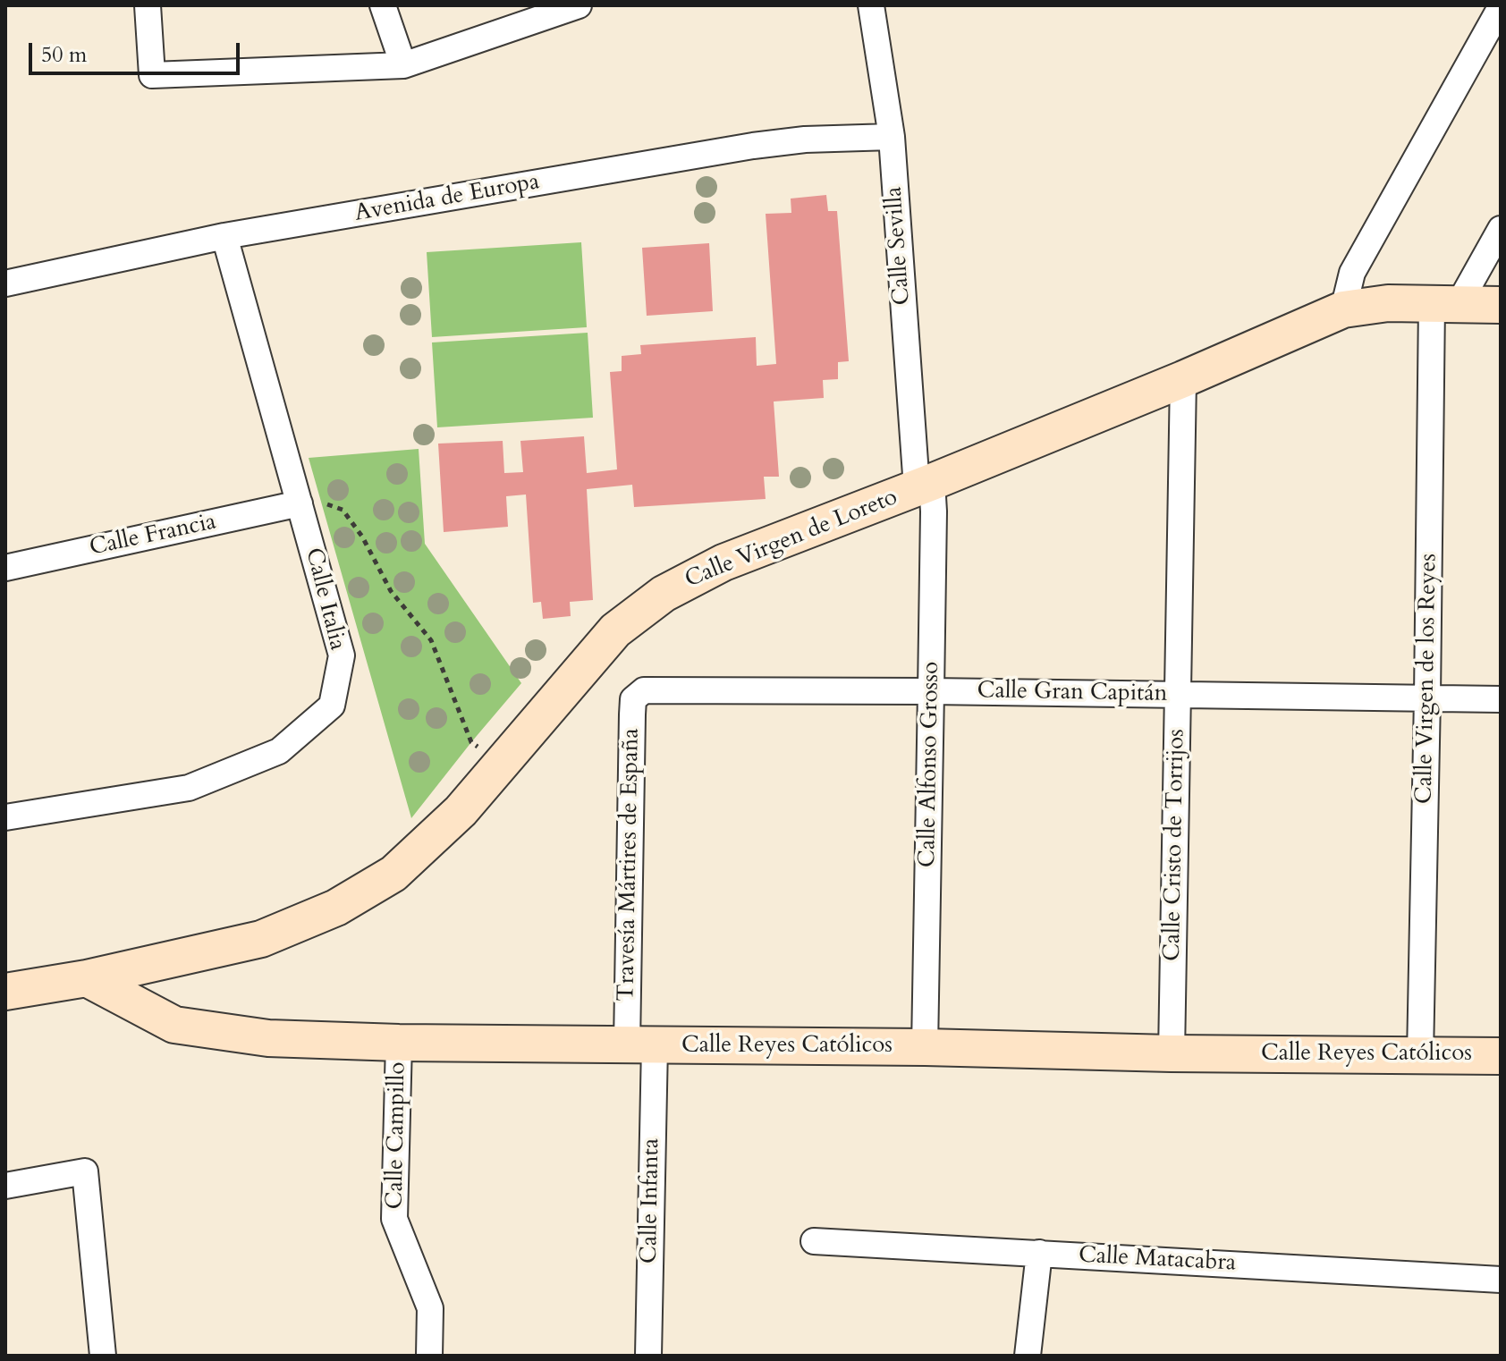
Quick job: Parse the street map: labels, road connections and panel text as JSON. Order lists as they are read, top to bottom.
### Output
{
  "streets": {
    "street": [
      "Avenida de Europa",
      "Calle Sevilla",
      "Calle Francia",
      "Calle Virgen de Loreto",
      "Calle Italia",
      "Calle Virgen de los Reyes",
      "Calle Gran Capitán",
      "Calle Alfonso Grosso",
      "Calle Cristo de Torrijos",
      "Travesía Mártires de España",
      "Calle Reyes Católicos",
      "Calle Campillo",
      "Calle Infanta",
      "Calle Matacabra"
    ]
  },
  "crossings": [
    ["Avenida de Europa", "Calle Sevilla"],
    ["Avenida de Europa", "Calle Italia"],
    ["Calle Sevilla", "Calle Virgen de Loreto"],
    ["Calle Sevilla", "Calle Alfonso Grosso"],
    ["Calle Francia", "Calle Italia"],
    ["Calle Virgen de Loreto", "Calle Virgen de los Reyes"],
    ["Calle Virgen de Loreto", "Calle Alfonso Grosso"],
    ["Calle Virgen de Loreto", "Calle Cristo de Torrijos"],
    ["Calle Virgen de Loreto", "Calle Reyes Católicos"],
    ["Calle Virgen de los Reyes", "Calle Gran Capitán"],
    ["Calle Virgen de los Reyes", "Calle Reyes Católicos"],
    ["Calle Gran Capitán", "Calle Alfonso Grosso"],
    ["Calle Gran Capitán", "Calle Cristo de Torrijos"],
    ["Calle Gran Capitán", "Travesía Mártires de España"],
    ["Calle Alfonso Grosso", "Calle Reyes Católicos"],
    ["Calle Cristo de Torrijos", "Calle Reyes Católicos"],
    ["Travesía Mártires de España", "Calle Reyes Católicos"],
    ["Travesía Mártires de España", "Calle Infanta"],
    ["Calle Reyes Católicos", "Calle Campillo"],
    ["Calle Reyes Católicos", "Calle Infanta"]
  ],
  "scale_bar": "50 m"
}
